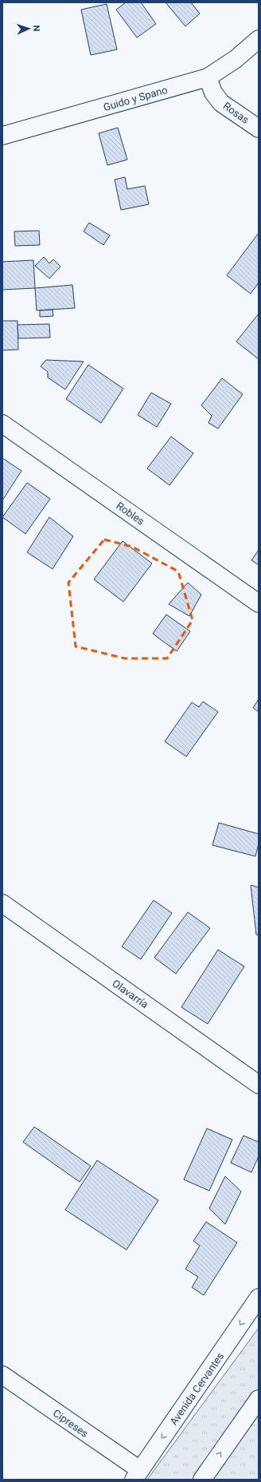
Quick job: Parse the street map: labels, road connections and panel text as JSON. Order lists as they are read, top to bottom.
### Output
{
  "streets": {
    "street": [
      "Guido y Spano",
      "Rosas",
      "Robles",
      "Olavarría",
      "Avenida Cervantes",
      "Cipreses"
    ]
  },
  "crossings": [
    ["Guido y Spano", "Rosas"],
    ["Avenida Cervantes", "Cipreses"]
  ],
  "north": "right"
}
